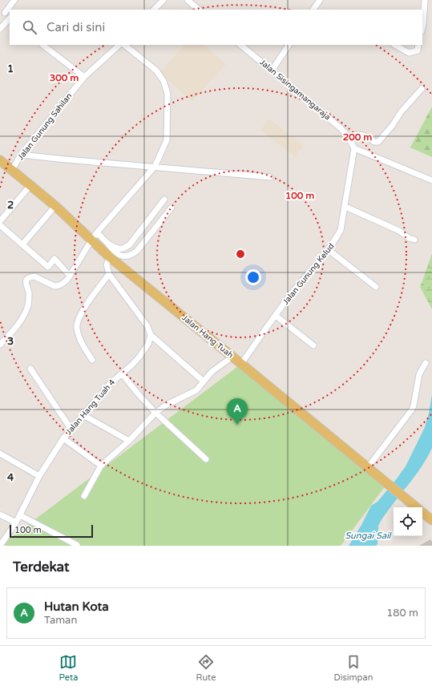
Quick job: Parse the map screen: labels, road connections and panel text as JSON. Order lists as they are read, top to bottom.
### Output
{
  "streets": {
    "main road": ["Jalan Hang Tuah"],
    "street": [
      "Jalan Sisingamangaraja",
      "Jalan Gunung Sahilan",
      "Jalan Gunung Kelud",
      "Jalan Hang Tuah 4"
    ]
  },
  "crossings": [
    ["Jalan Gunung Sahilan", "Jalan Hang Tuah"],
    ["Jalan Gunung Kelud", "Jalan Hang Tuah"]
  ],
  "water": ["Sungai Sail"],
  "scale_bar": "100 m",
  "page": {
    "search": "Cari di sini",
    "pins": "A",
    "scale": "100 m",
    "heading": "Terdekat",
    "list": [
      {
        "mark": "A",
        "name": "Hutan Kota",
        "note": "Taman",
        "value": "180 m"
      }
    ],
    "nav": ["Peta", "Rute", "Disimpan"]
  },
  "grid": {
    "rows": [
      "1",
      "2",
      "3",
      "4"
    ]
  },
  "rings": ["300 m", "200 m", "100 m"]
}
